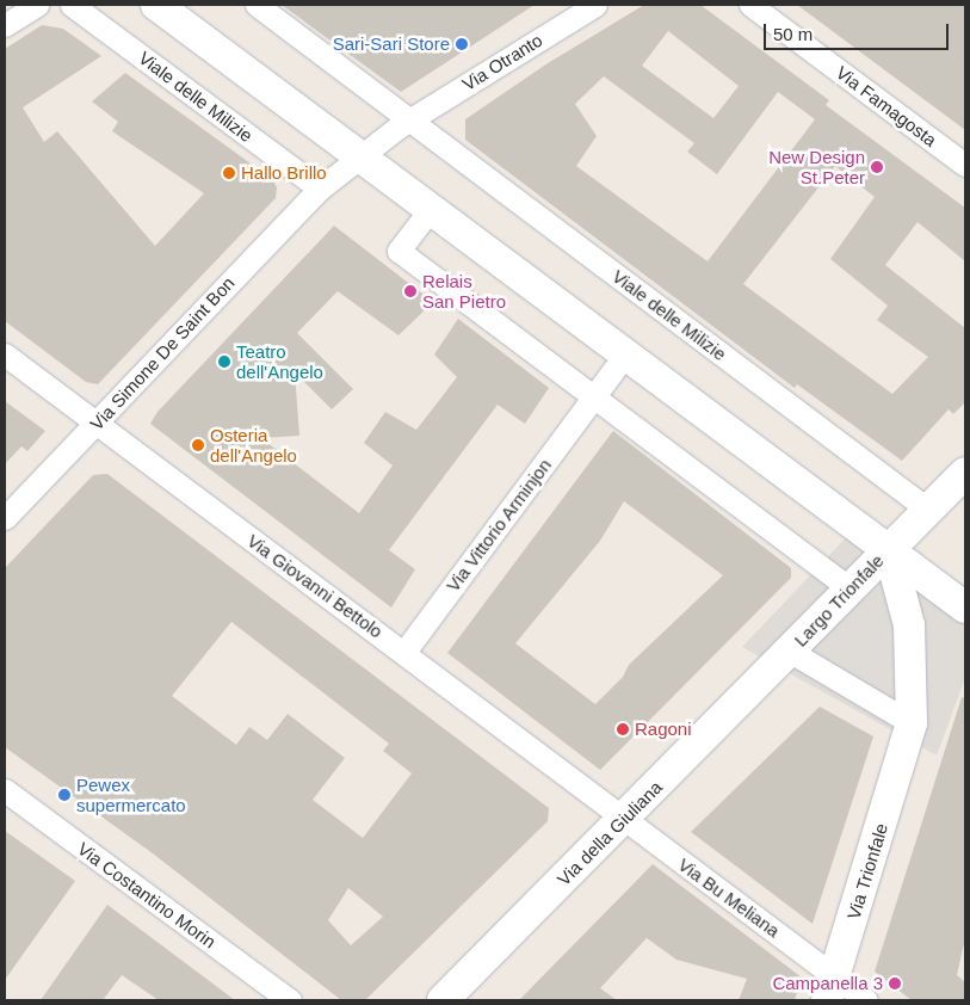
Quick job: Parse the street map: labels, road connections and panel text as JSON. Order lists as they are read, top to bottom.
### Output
{
  "streets": {
    "street": [
      "Via Otranto",
      "Viale delle Milizie",
      "Via Famagosta",
      "Via Simone De Saint Bon",
      "Via Vittorio Arminjon",
      "Via Giovanni Bettolo",
      "Largo Trionfale",
      "Via della Giuliana",
      "Via Trionfale",
      "Via Costantino Morin",
      "Via Bu Meliana"
    ]
  },
  "crossings": [
    ["Via Otranto", "Viale delle Milizie"],
    ["Viale delle Milizie", "Via Simone De Saint Bon"],
    ["Via Simone De Saint Bon", "Via Giovanni Bettolo"],
    ["Via Vittorio Arminjon", "Via Giovanni Bettolo"],
    ["Via Giovanni Bettolo", "Via della Giuliana"],
    ["Via Giovanni Bettolo", "Via Bu Meliana"],
    ["Largo Trionfale", "Via della Giuliana"],
    ["Largo Trionfale", "Via Trionfale"],
    ["Via della Giuliana", "Via Bu Meliana"],
    ["Via Trionfale", "Via Bu Meliana"]
  ],
  "places": [
    "Sari-Sari Store",
    "New Design St.Peter",
    "Hallo Brillo",
    "Relais San Pietro",
    "Teatro dell'Angelo",
    "Osteria dell'Angelo",
    "Ragoni",
    "Pewex supermercato",
    "Campanella 3"
  ],
  "scale_bar": "50 m"
}
